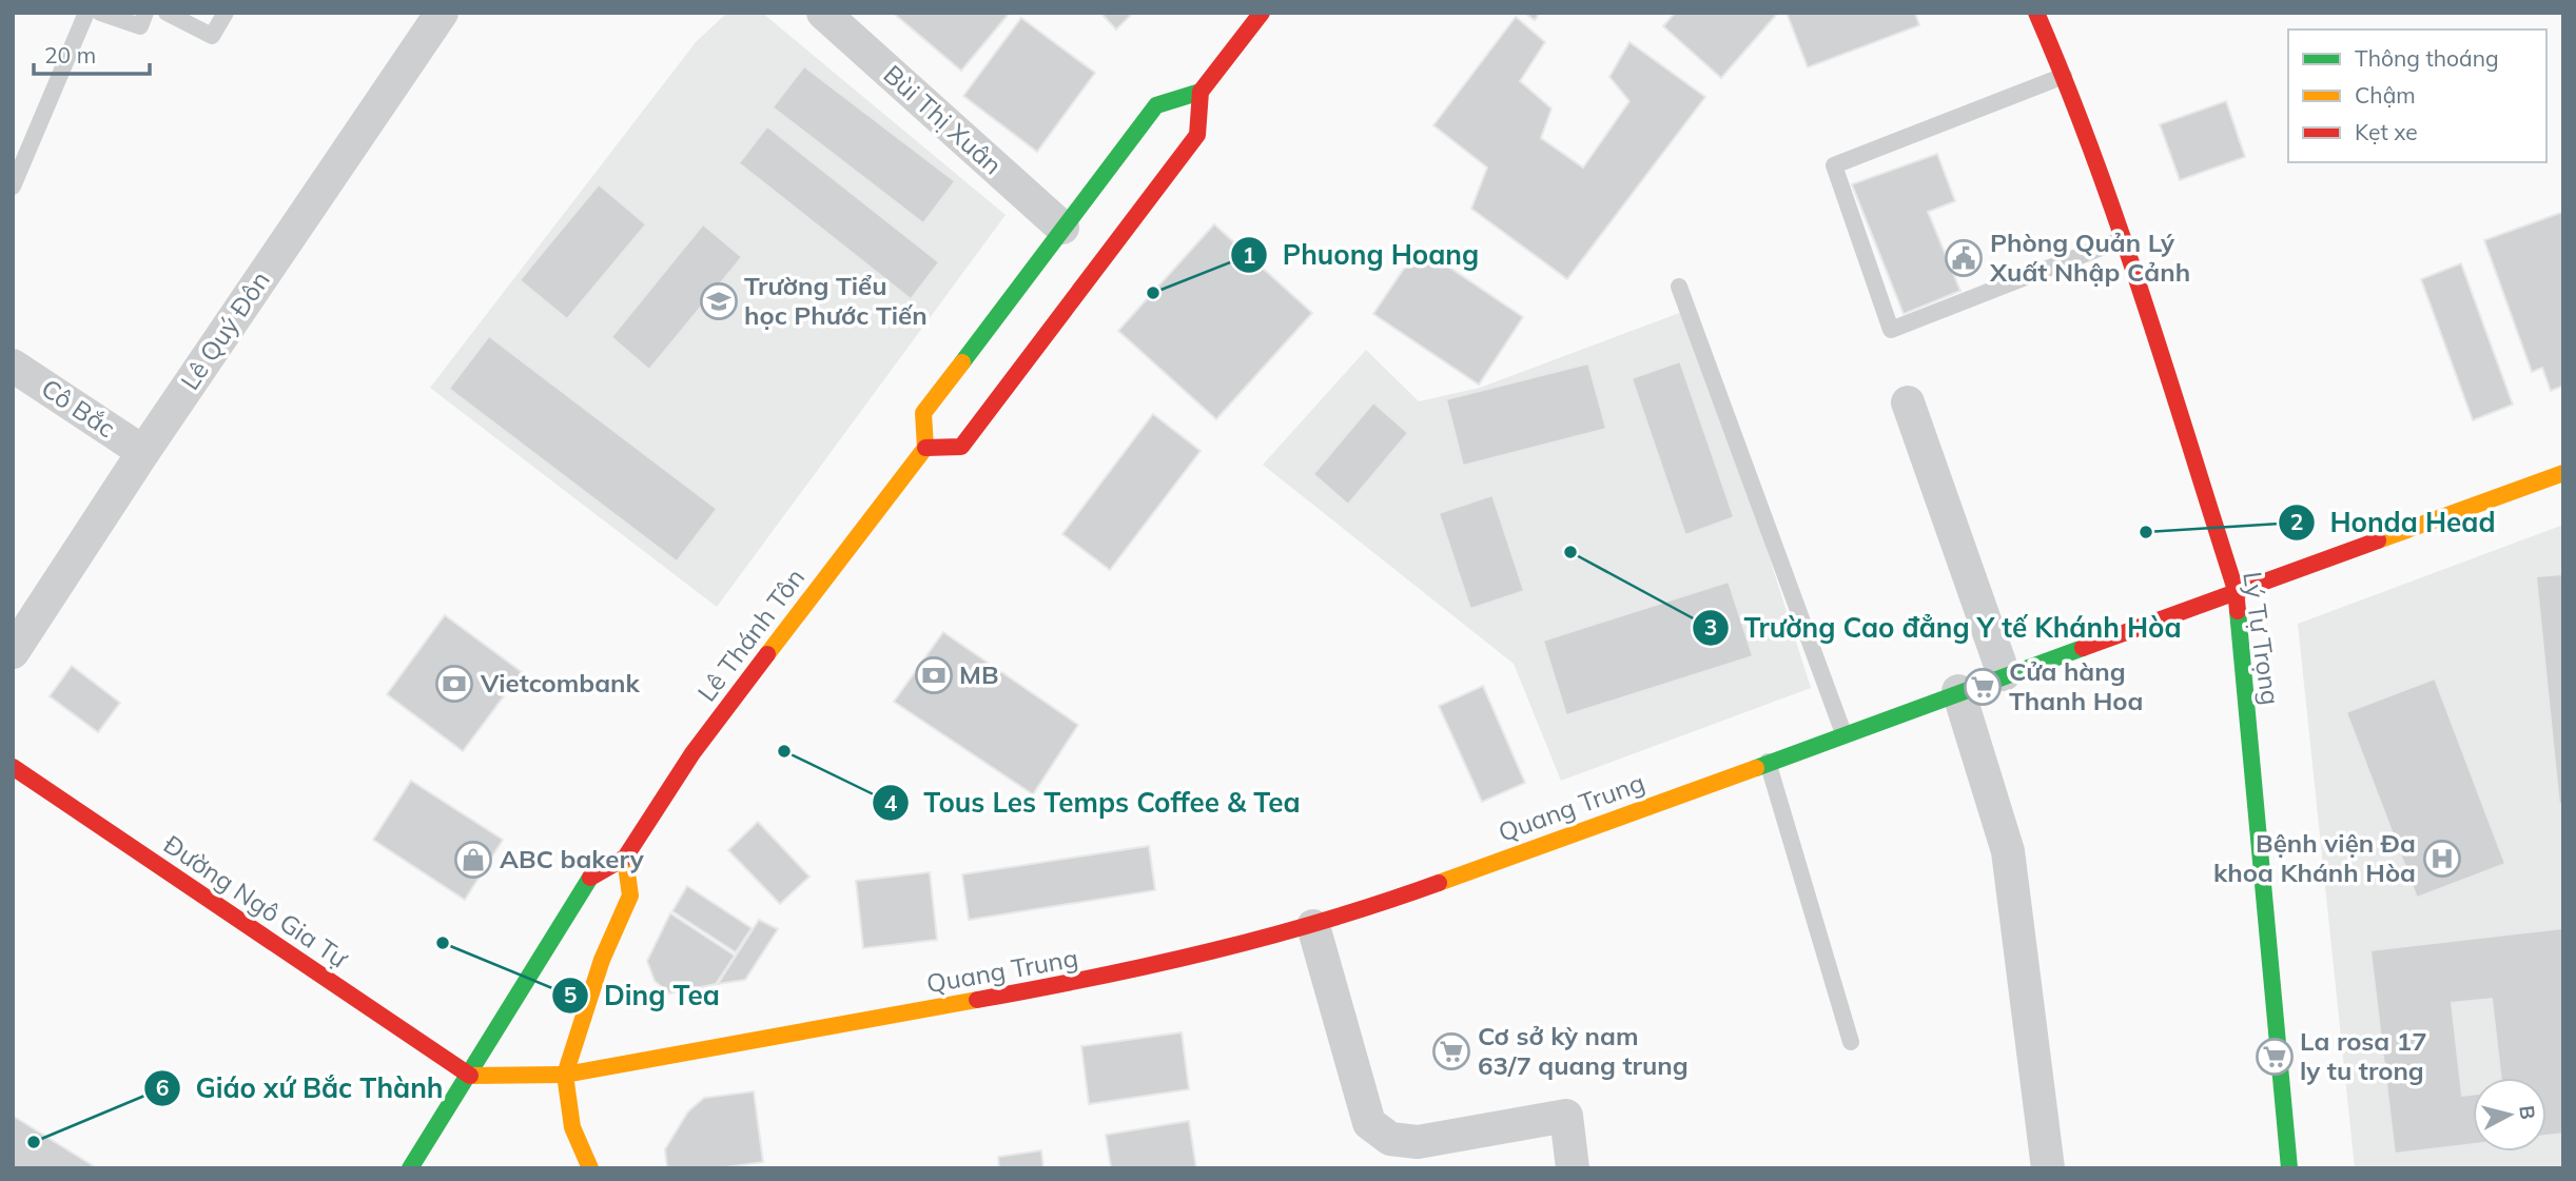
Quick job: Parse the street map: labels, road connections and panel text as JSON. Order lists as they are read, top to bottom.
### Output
{
  "streets": {
    "street": [
      "Bùi Thị Xuân",
      "Lê Quý Đôn",
      "Cô Bắc",
      "Lê Thánh Tôn",
      "Lý Tự Trọng",
      "Quang Trung",
      "Đường Ngô Gia Tự"
    ]
  },
  "crossings": [
    ["Lê Quý Đôn", "Cô Bắc"],
    ["Lê Thánh Tôn", "Quang Trung"],
    ["Lê Thánh Tôn", "Đường Ngô Gia Tự"],
    ["Lý Tự Trọng", "Quang Trung"],
    ["Quang Trung", "Đường Ngô Gia Tự"]
  ],
  "places": {
    "public building": ["Phòng Quản Lý Xuất Nhập Cảnh"],
    "other": [
      "Phuong Hoang",
      "Honda Head",
      "Trường Cao đẳng Y tế Khánh Hòa",
      "Tous Les Temps Coffee & Tea",
      "Ding Tea",
      "Giáo xứ Bắc Thành"
    ],
    "school or university": ["Trường Tiểu học Phước Tiến"],
    "bank": ["MB", "Vietcombank"],
    "supermarket": ["Cửa hàng Thanh Hoa", "Cơ sở kỳ nam 63/7 quang trung", "La rosa 17 ly tu trong"],
    "hospital": ["Bệnh viện Đa khoa Khánh Hòa"],
    "shop": ["ABC bakery"]
  },
  "legend": ["Thông thoáng", "Chậm", "Kẹt xe"],
  "scale_bar": "20 m",
  "north": "right"
}
